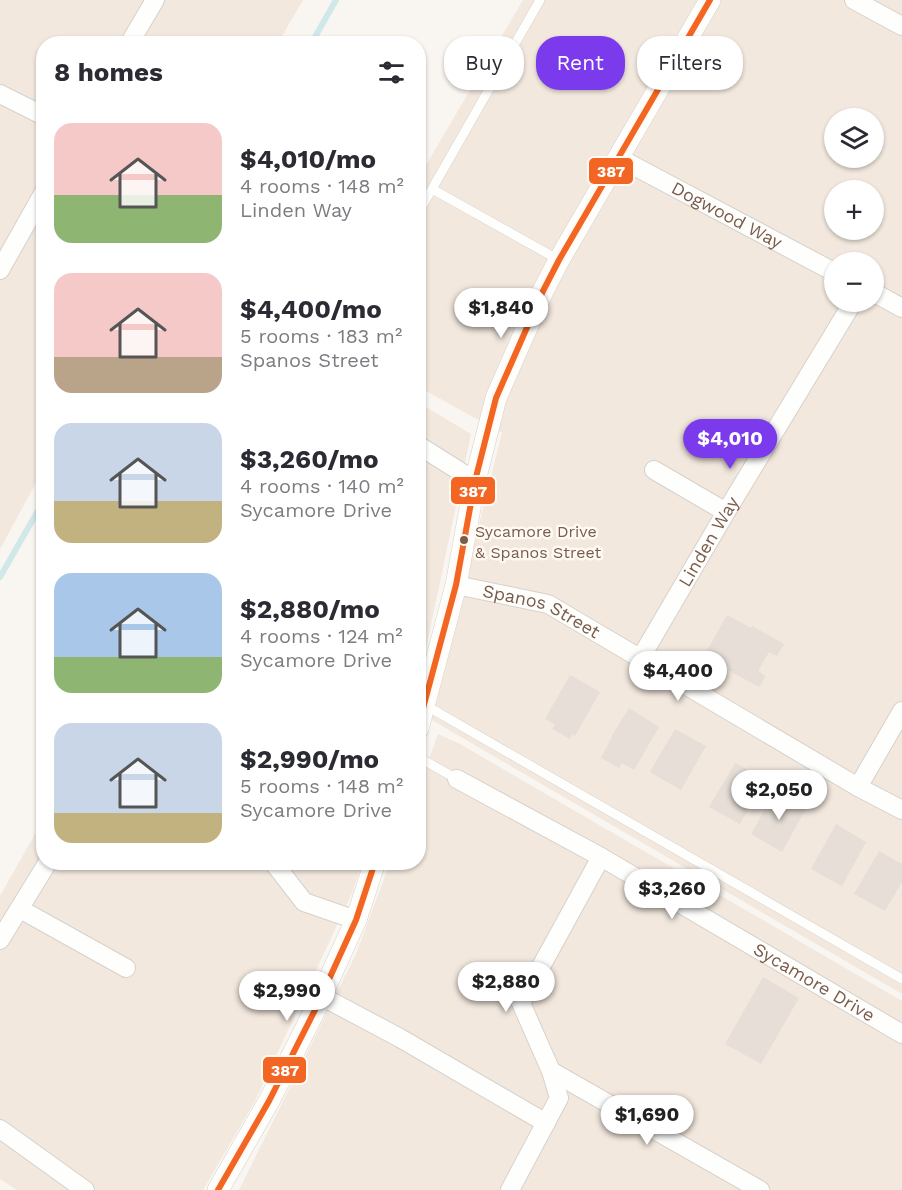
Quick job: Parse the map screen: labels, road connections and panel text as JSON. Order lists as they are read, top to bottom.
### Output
{
  "streets": {
    "street": [
      "Dogwood Way",
      "Linden Way",
      "Spanos Street",
      "Sycamore Drive"
    ]
  },
  "crossings": [
    ["Linden Way", "Spanos Street"]
  ],
  "places": ["Sycamore Drive & Spanos Street"],
  "lines": ["transit line 387"],
  "page": {
    "chip": ["Buy", "Rent", "Filters"],
    "heading": "8 homes",
    "map_buttons": ["+", "−"],
    "list": [
      {
        "name": "$4,010/mo",
        "note": "4 rooms · 148 m² · Linden Way"
      },
      {
        "name": "$4,400/mo",
        "note": "5 rooms · 183 m² · Spanos Street"
      },
      {
        "name": "$3,260/mo",
        "note": "4 rooms · 140 m² · Sycamore Drive"
      },
      {
        "name": "$2,880/mo",
        "note": "4 rooms · 124 m² · Sycamore Drive"
      },
      {
        "name": "$2,990/mo",
        "note": "5 rooms · 148 m² · Sycamore Drive"
      }
    ],
    "price": [
      "$1,840",
      "$4,010",
      "$4,400",
      "$2,050",
      "$3,260",
      "$2,880",
      "$2,990",
      "$1,690"
    ]
  }
}
